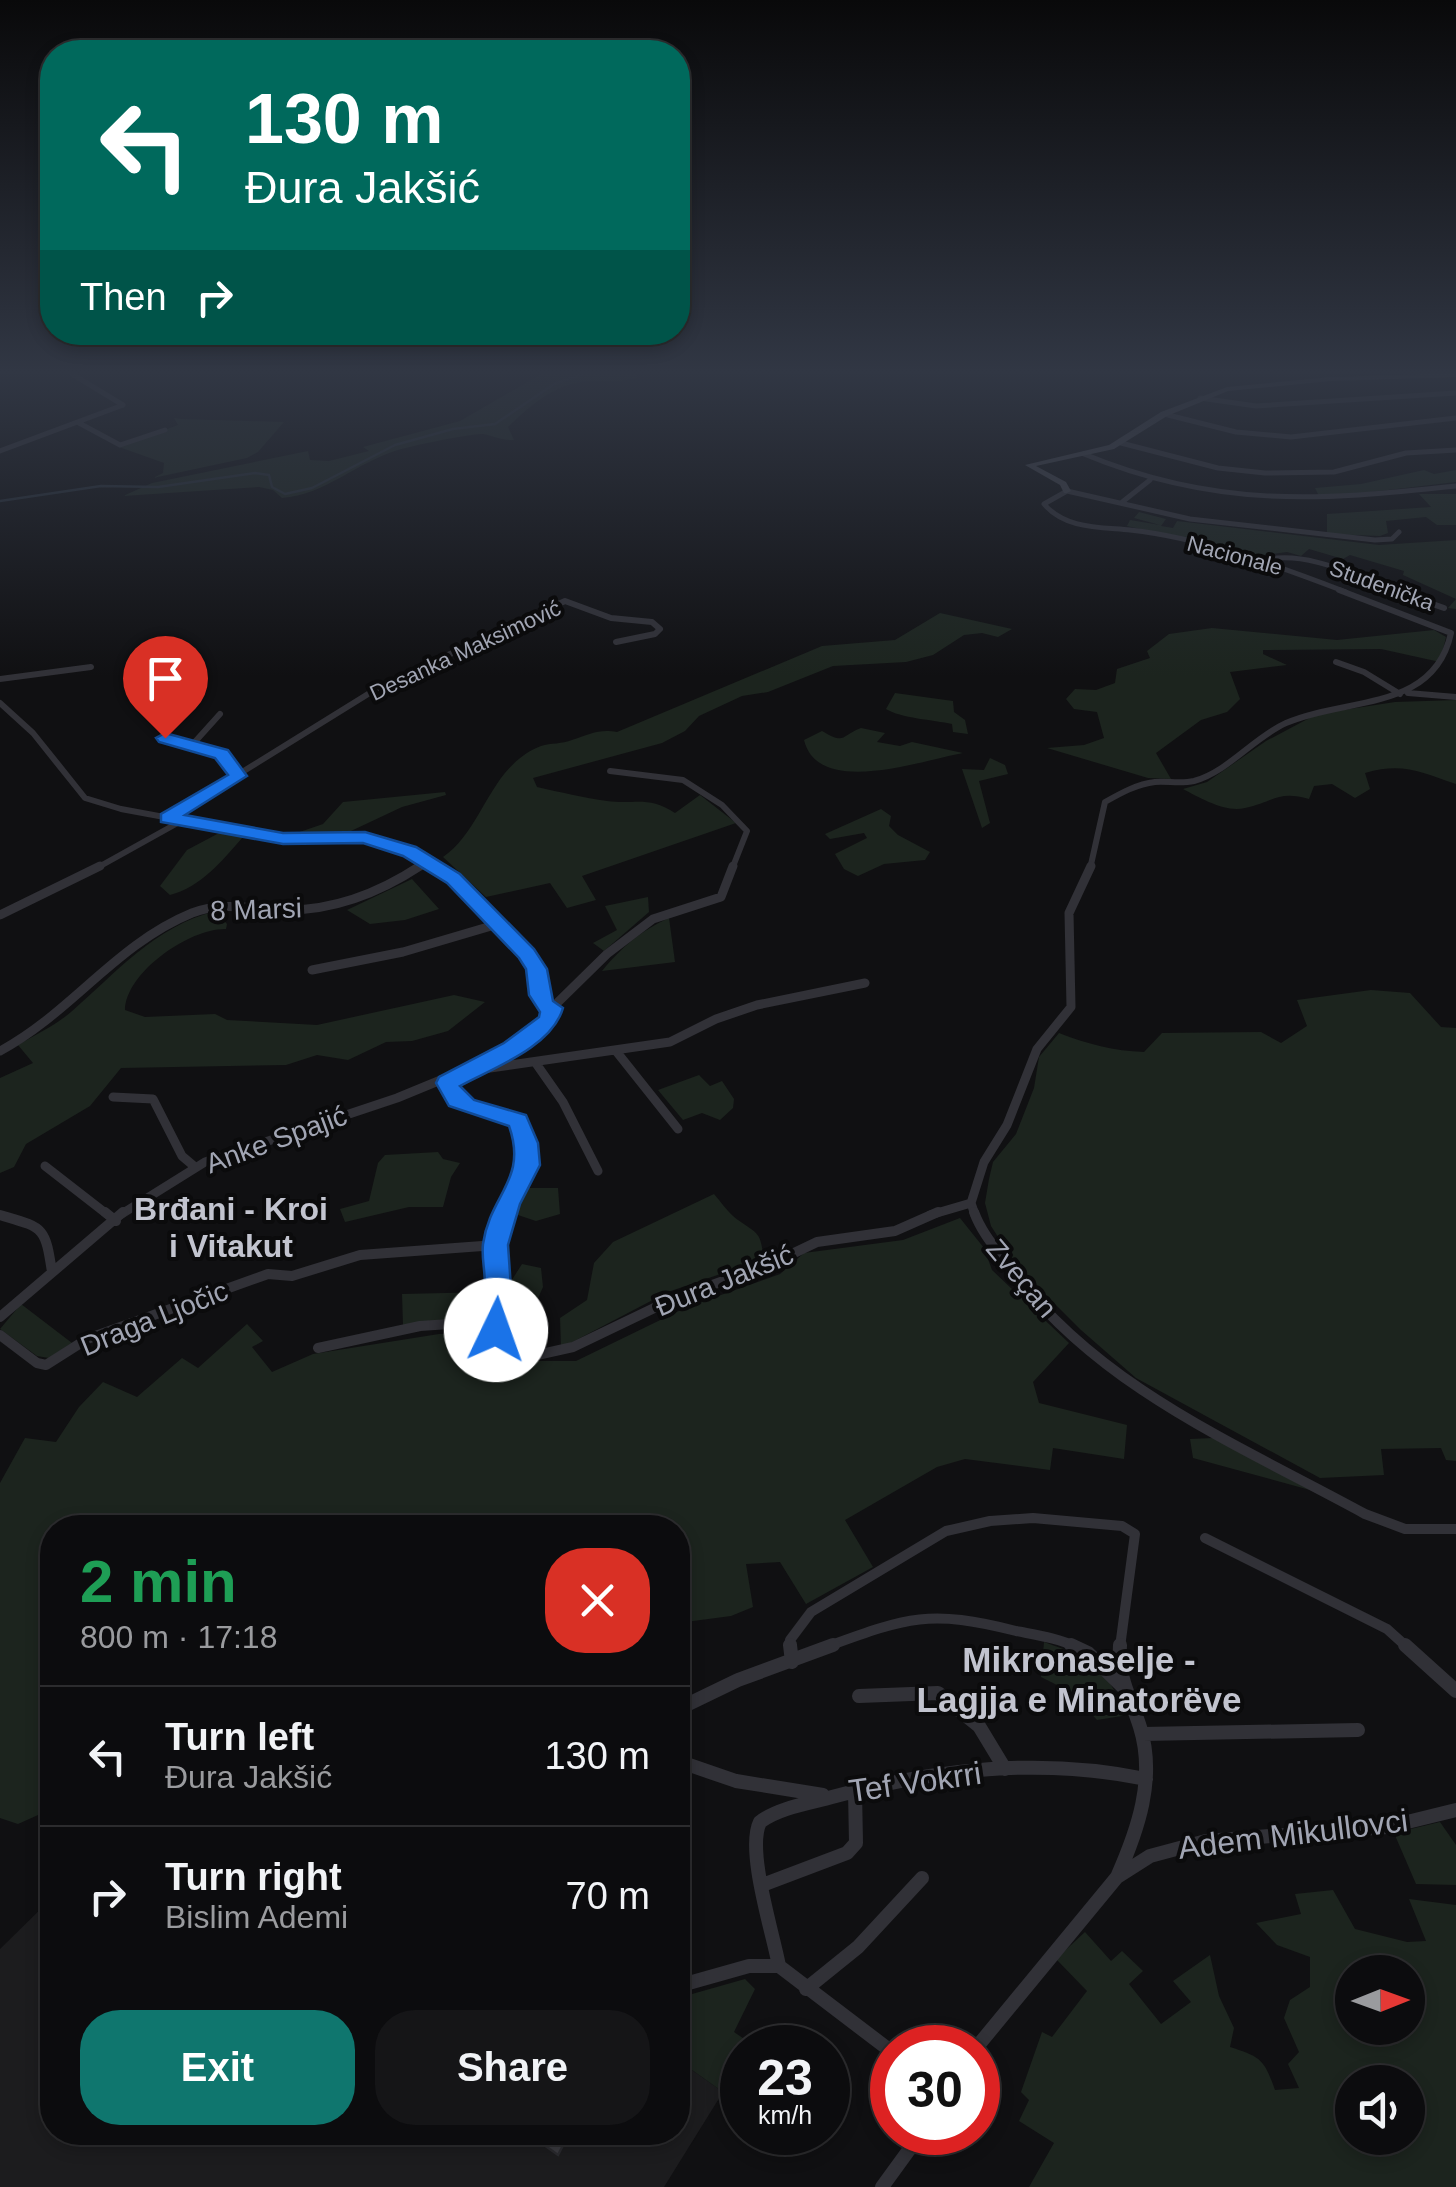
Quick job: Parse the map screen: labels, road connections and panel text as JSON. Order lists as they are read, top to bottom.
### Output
{
  "streets": {
    "street": [
      "Nacionale",
      "Studenička",
      "Desanka Maksimović",
      "8 Marsi",
      "Anke Spajić",
      "Zveçan",
      "Ðura Jakšić",
      "Draga Ljočic",
      "Tef Vokrri",
      "Adem Mikullovci"
    ]
  },
  "crossings": [
    ["Nacionale", "Studenička"],
    ["Zveçan", "Ðura Jakšić"]
  ],
  "districts": ["Brđani - Kroi i Vitakut", "Mikronaselje - Lagjja e Minatorëve"],
  "north": "right",
  "page": {
    "turn": ["130 m", "Ðura Jakšić"],
    "then": "Then",
    "heading": ["2 min", "800 m · 17:18"],
    "list": [
      {
        "name": "Turn left",
        "note": "Ðura Jakšić",
        "value": "130 m"
      },
      {
        "name": "Turn right",
        "note": "Bislim Ademi",
        "value": "70 m"
      }
    ],
    "buttons": ["Exit", "Share"],
    "speed": "23 km/h",
    "limit": "30"
  }
}
